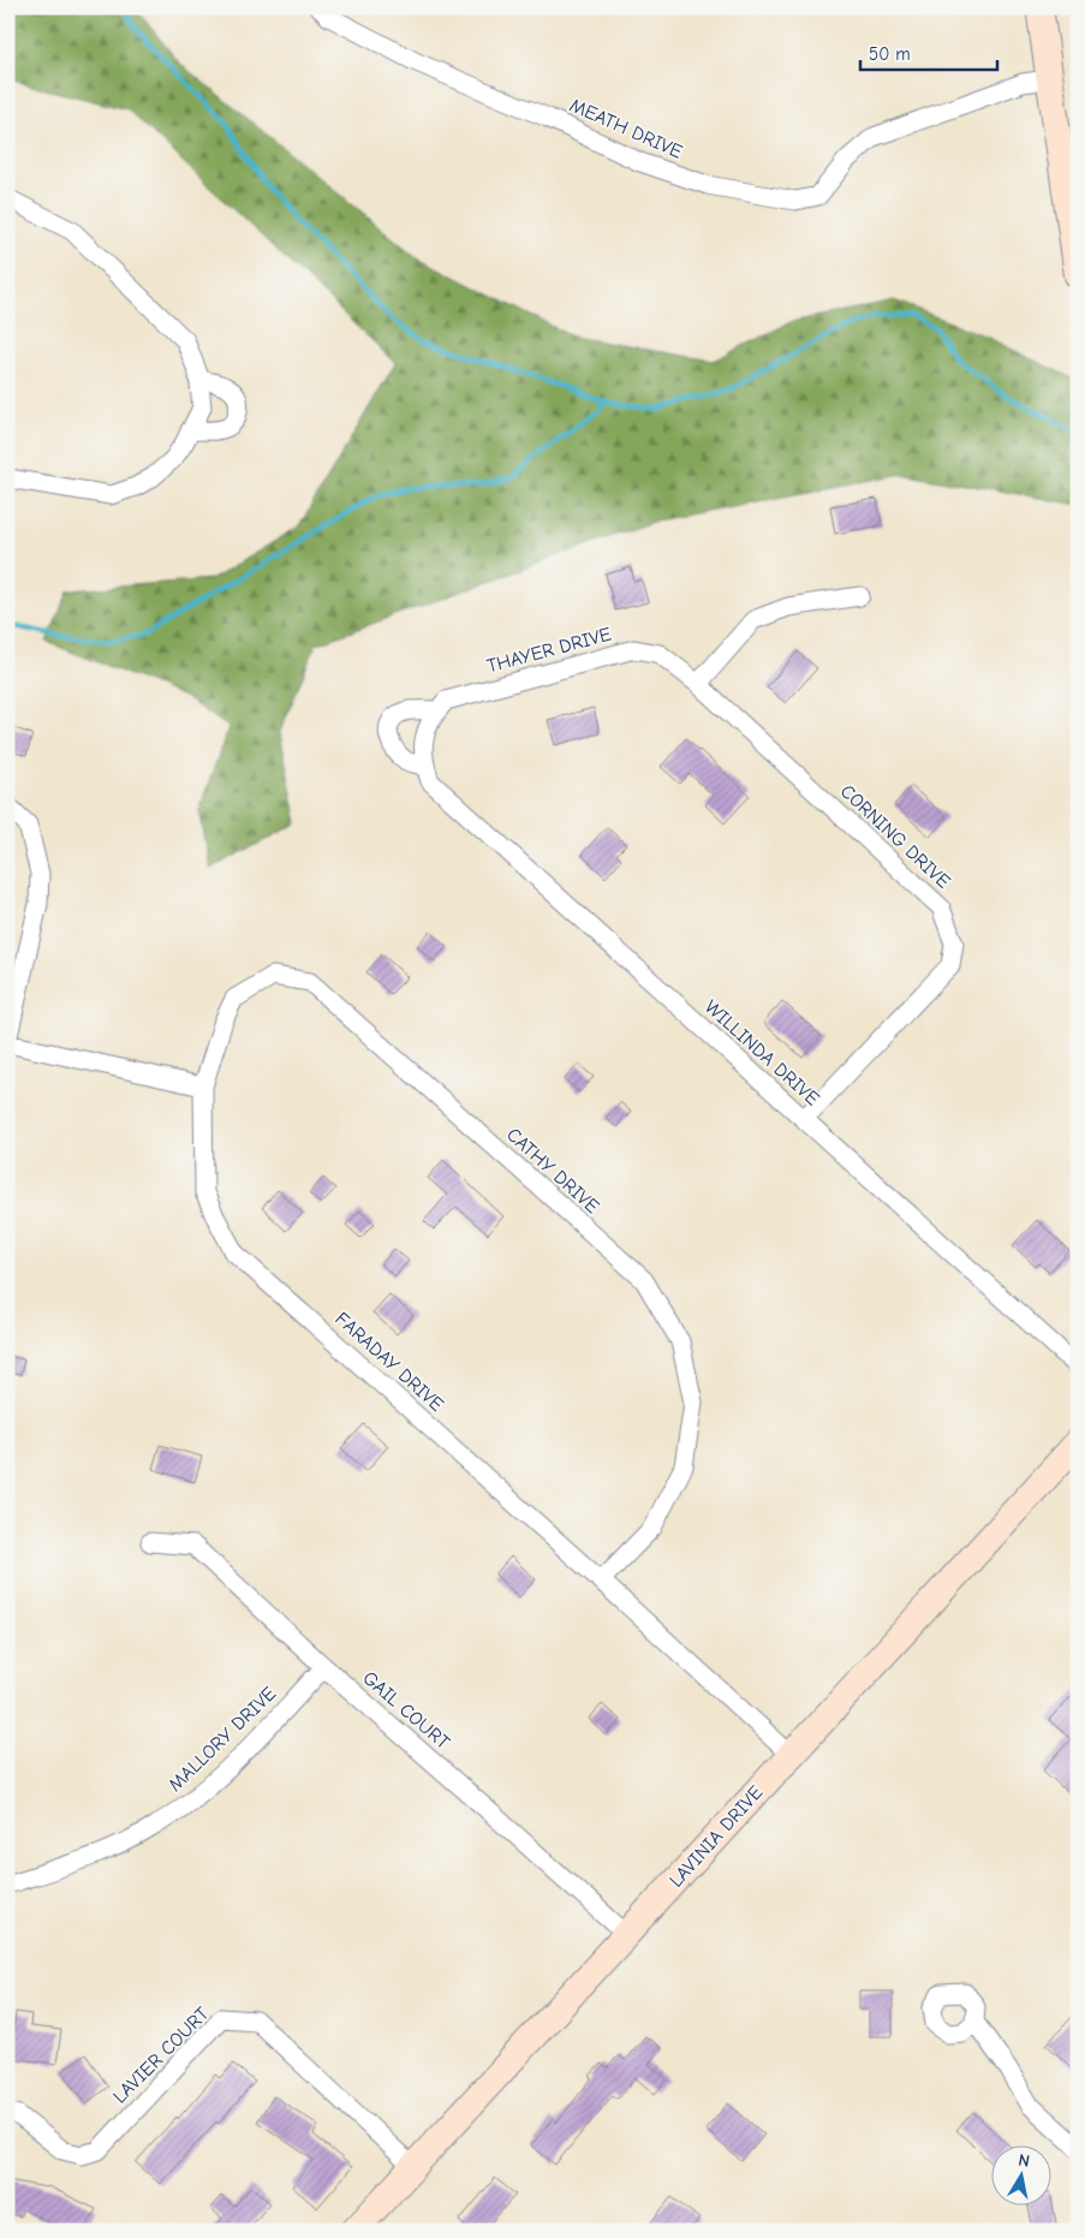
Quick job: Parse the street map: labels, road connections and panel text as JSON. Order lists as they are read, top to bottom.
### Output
{
  "streets": {
    "street": [
      "MEATH DRIVE",
      "THAYER DRIVE",
      "CORNING DRIVE",
      "WILLINDA DRIVE",
      "CATHY DRIVE",
      "FARADAY DRIVE",
      "GAIL COURT",
      "MALLORY DRIVE",
      "LAVINIA DRIVE",
      "LAVIER COURT"
    ]
  },
  "crossings": [
    ["THAYER DRIVE", "CORNING DRIVE"],
    ["CORNING DRIVE", "WILLINDA DRIVE"],
    ["CATHY DRIVE", "FARADAY DRIVE"],
    ["FARADAY DRIVE", "LAVINIA DRIVE"],
    ["GAIL COURT", "MALLORY DRIVE"],
    ["GAIL COURT", "LAVINIA DRIVE"],
    ["LAVINIA DRIVE", "LAVIER COURT"]
  ],
  "scale_bar": "50 m",
  "north": "top"
}
